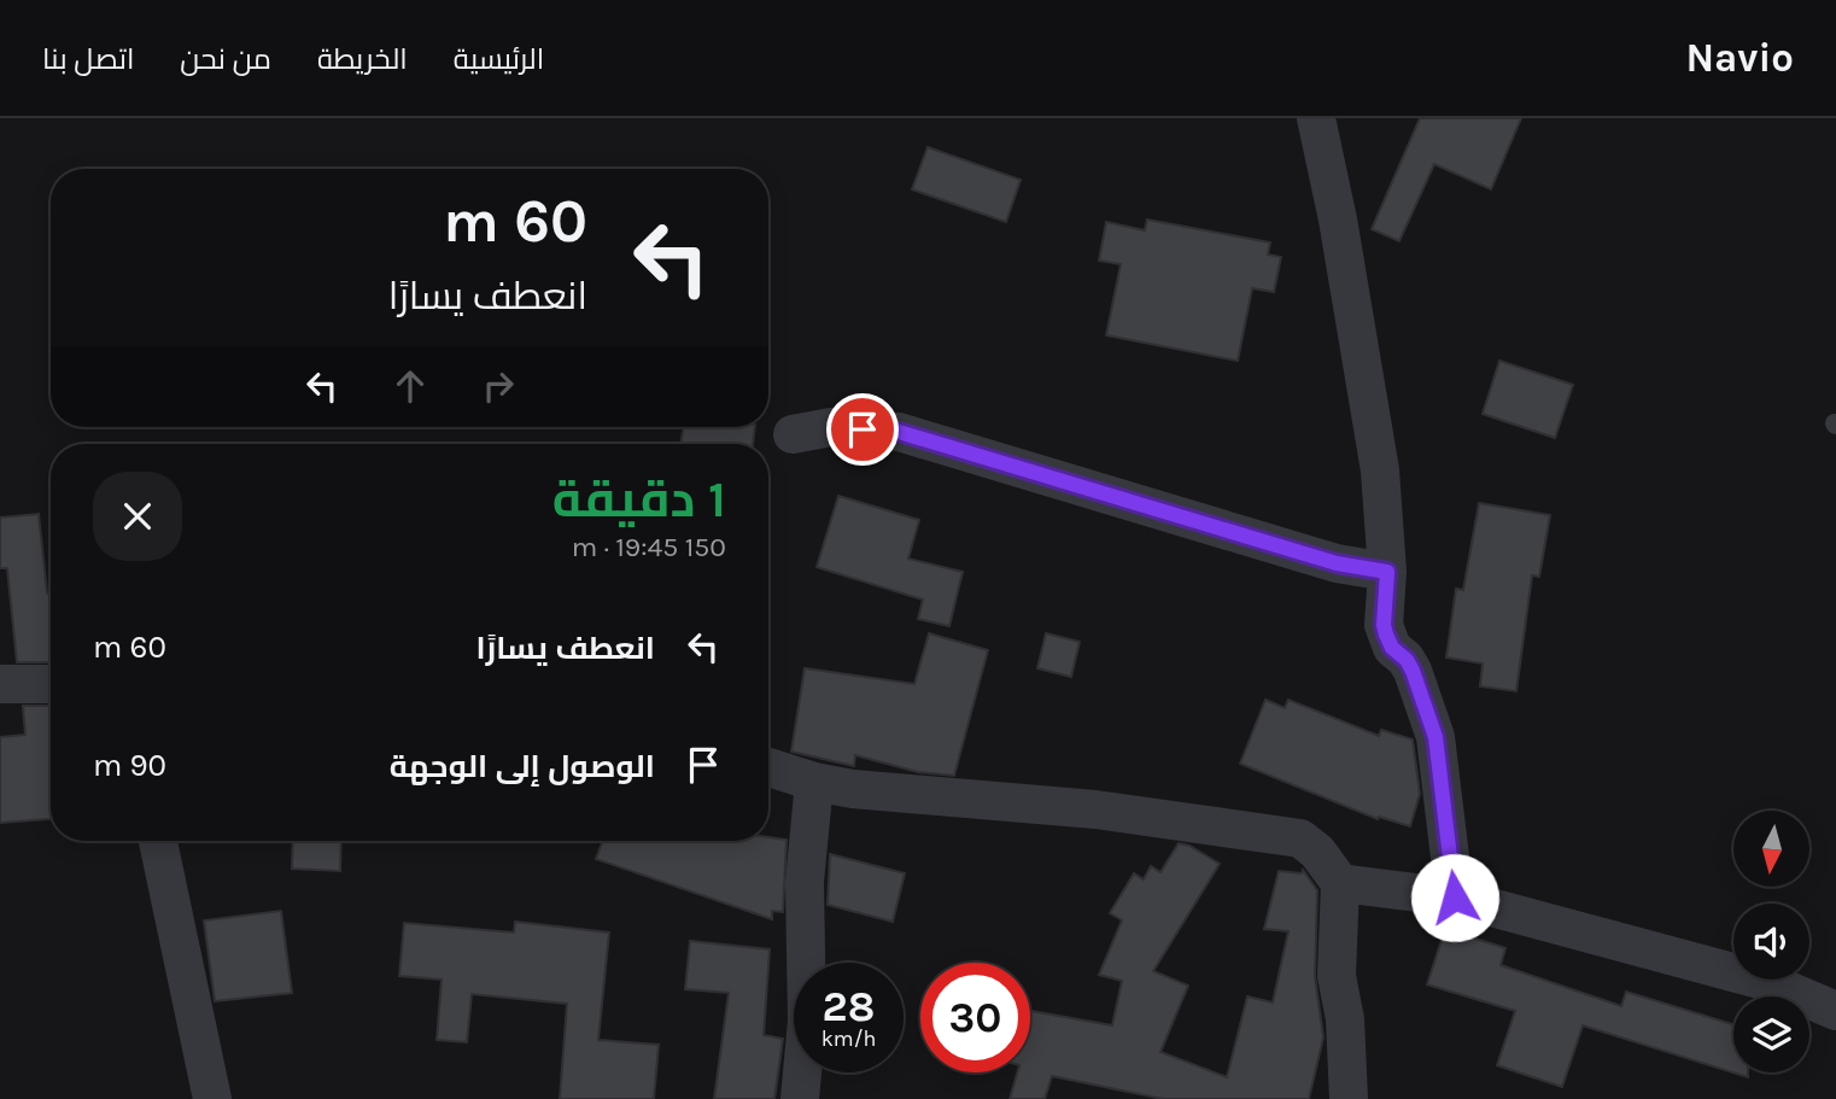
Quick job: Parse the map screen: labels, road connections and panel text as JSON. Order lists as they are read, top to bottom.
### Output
{
  "north": "bottom",
  "page": {
    "header": "Navio",
    "nav": [
      "الرئيسية",
      "الخريطة",
      "من نحن",
      "اتصل بنا"
    ],
    "turn": ["60 m", "انعطف يسارًا"],
    "heading": ["1 دقيقة", "150 m · 19:45"],
    "list": [
      {
        "name": "انعطف يسارًا",
        "value": "60 m"
      },
      {
        "name": "الوصول إلى الوجهة",
        "value": "90 m"
      }
    ],
    "speed": "28 km/h",
    "limit": "30"
  }
}
